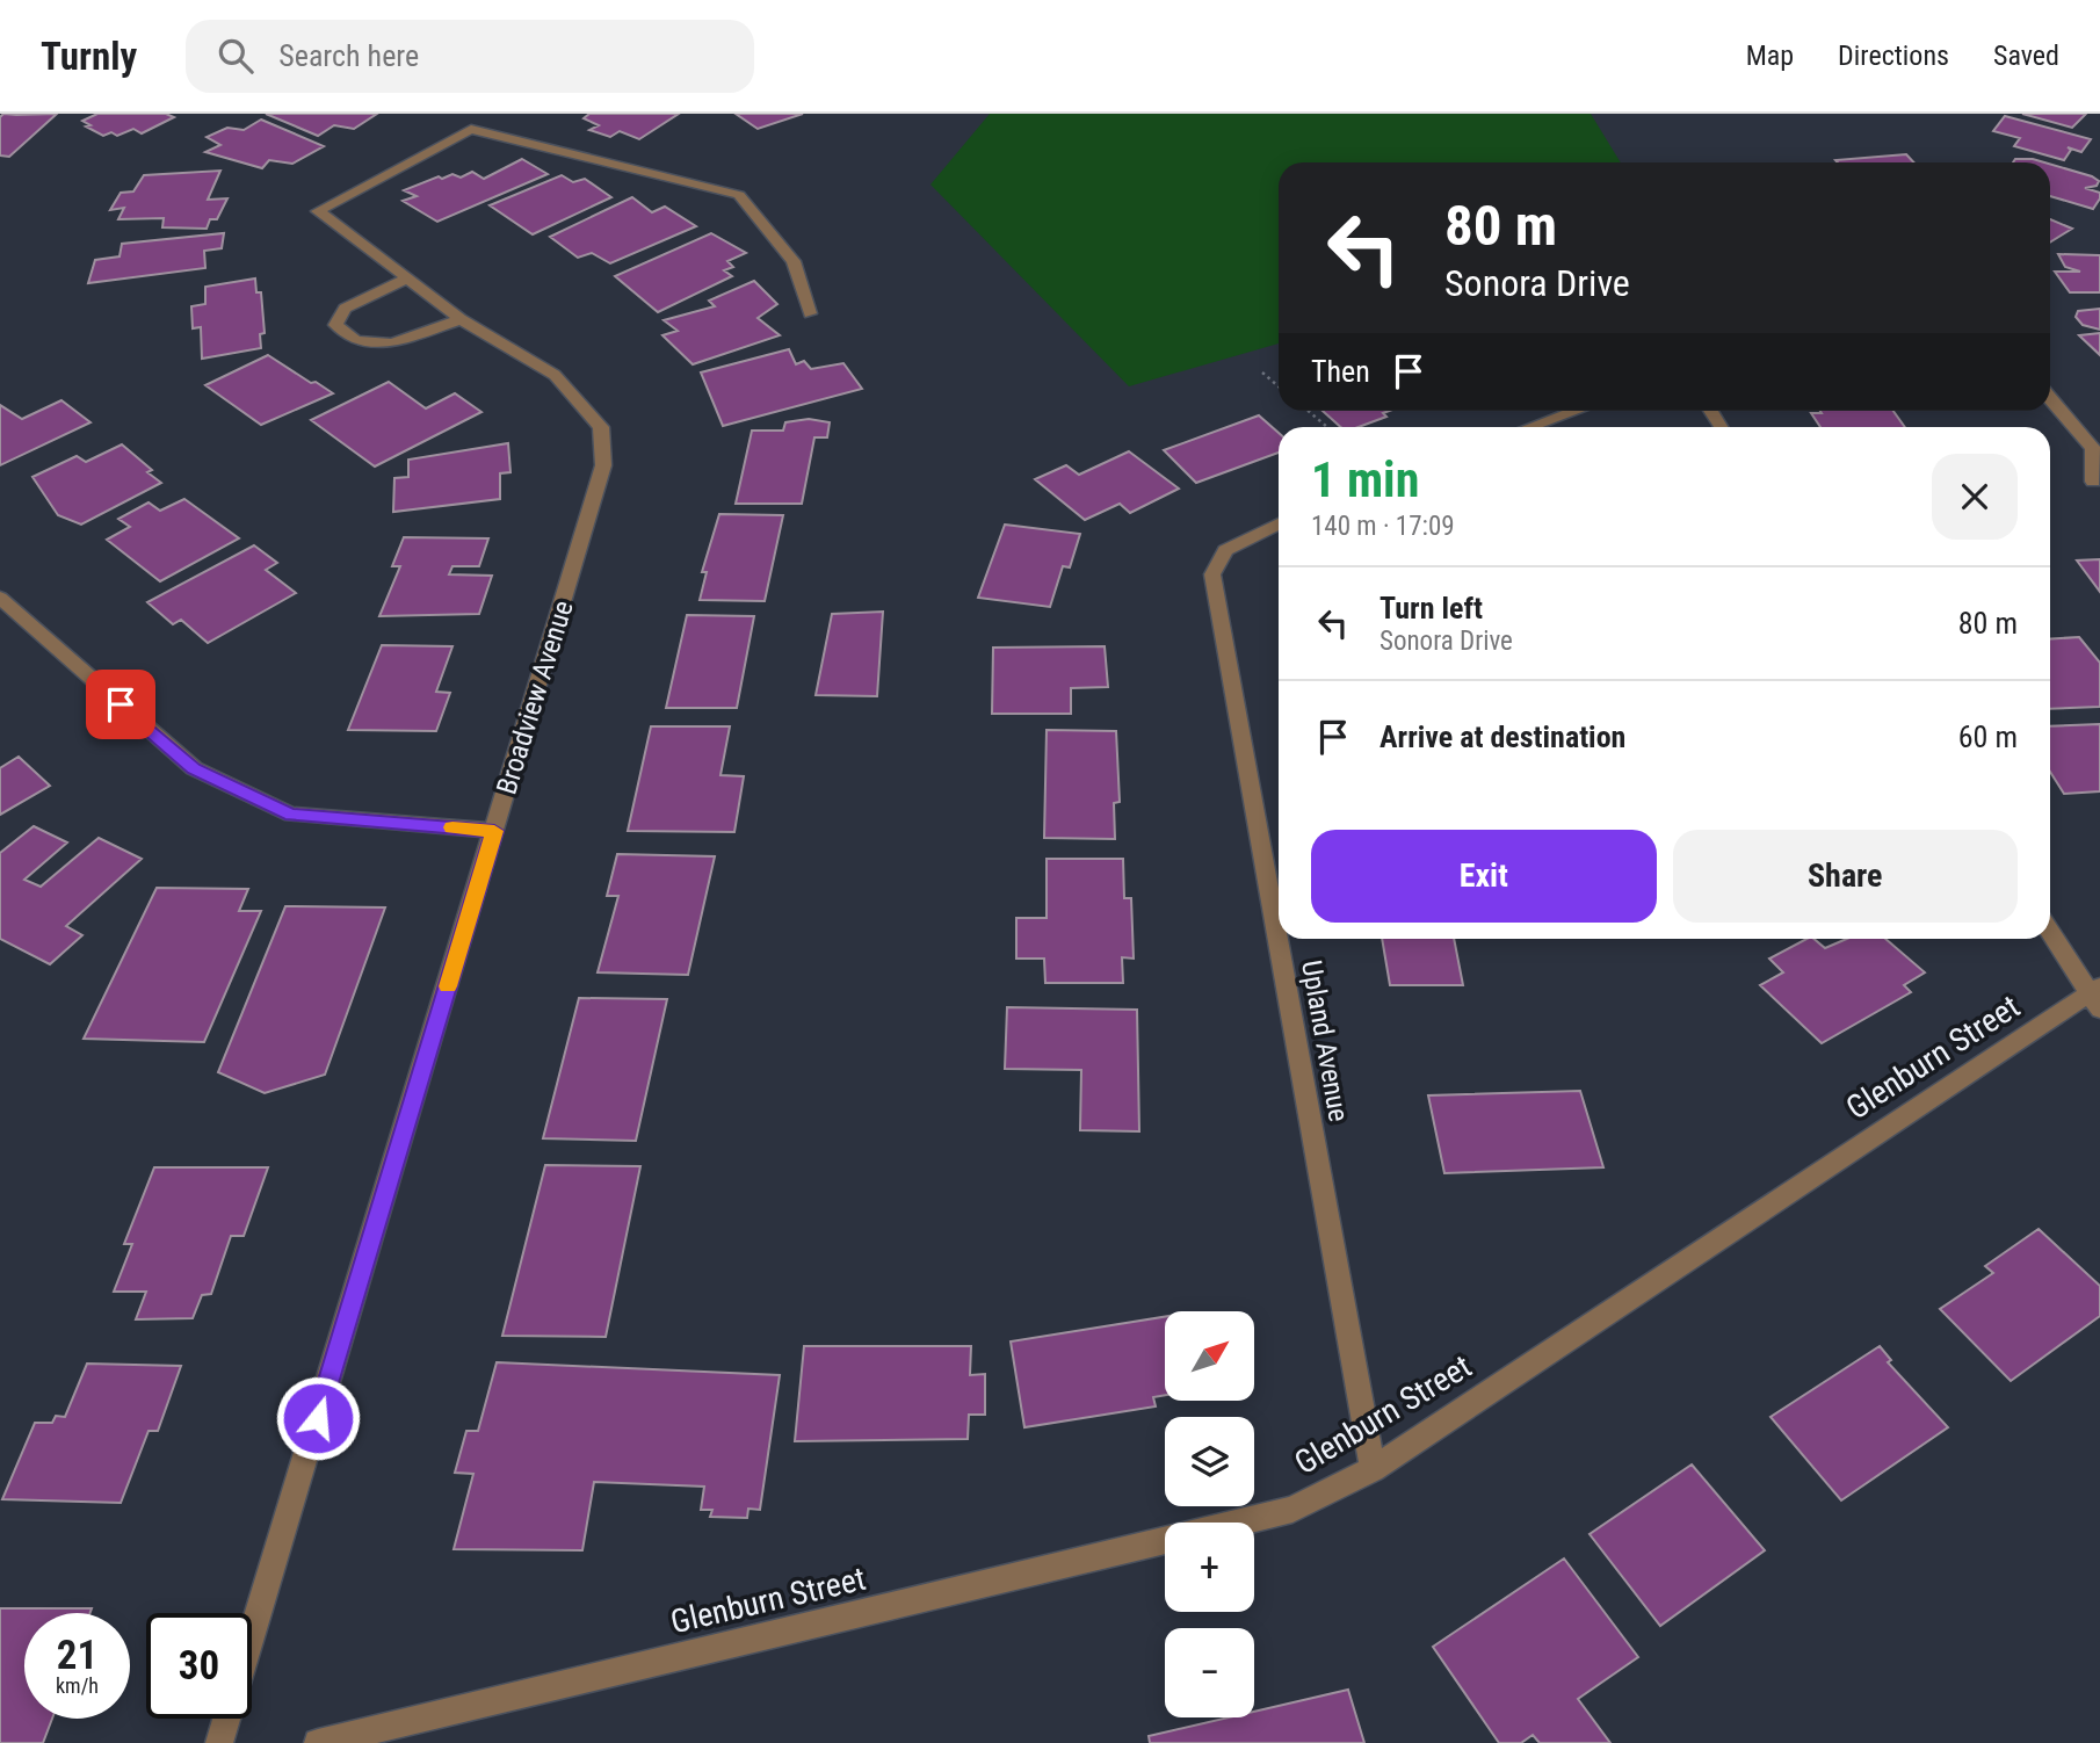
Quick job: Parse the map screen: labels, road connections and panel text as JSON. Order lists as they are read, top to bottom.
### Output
{
  "streets": {
    "street": ["Broadview Avenue", "Upland Avenue", "Glenburn Street"]
  },
  "crossings": [
    ["Upland Avenue", "Glenburn Street"]
  ],
  "north": "top right",
  "page": {
    "header": "Turnly",
    "search": "Search here",
    "nav": ["Map", "Directions", "Saved"],
    "turn": ["80 m", "Sonora Drive"],
    "then": "Then",
    "heading": ["1 min", "140 m · 17:09"],
    "list": [
      {
        "name": "Turn left",
        "note": "Sonora Drive",
        "value": "80 m"
      },
      {
        "name": "Arrive at destination",
        "value": "60 m"
      }
    ],
    "buttons": ["Exit", "Share"],
    "map_buttons": ["+", "−"],
    "speed": "21 km/h",
    "limit": "30"
  }
}
